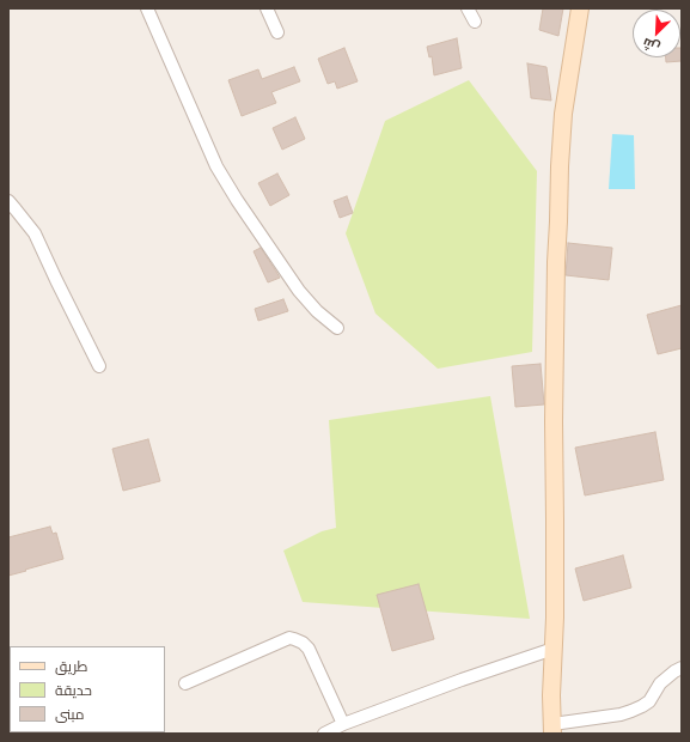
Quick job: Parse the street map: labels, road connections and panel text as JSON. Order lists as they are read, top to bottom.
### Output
{
  "legend": ["طريق", "حديقة", "مبنى"],
  "north": "bottom left"
}
